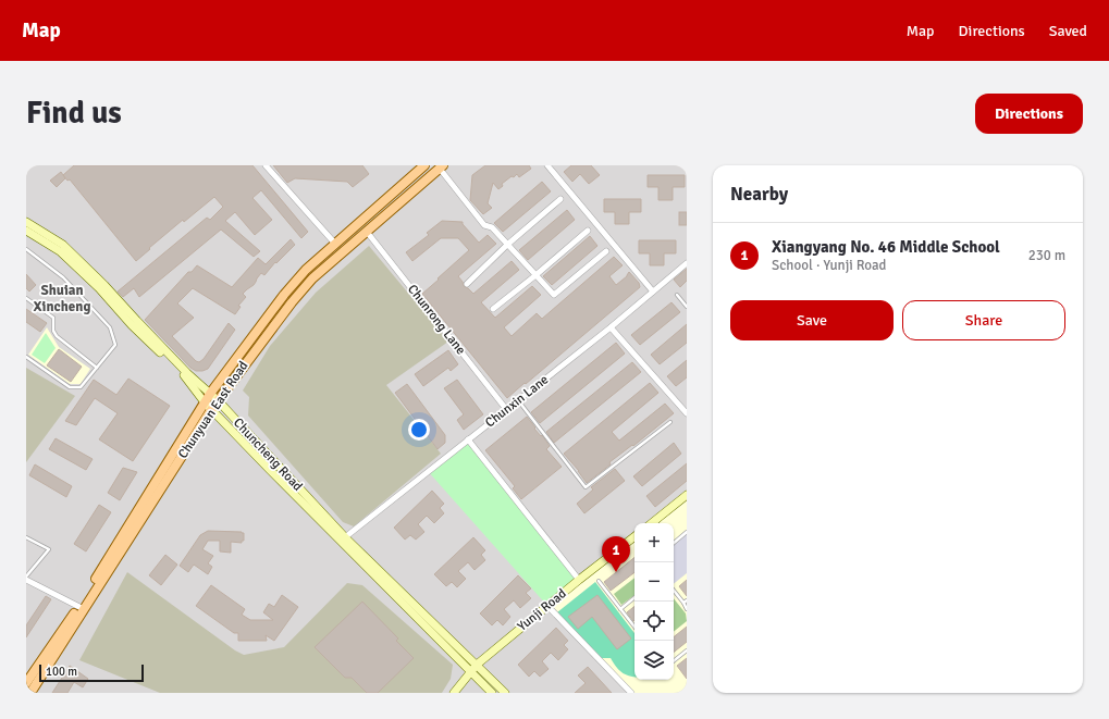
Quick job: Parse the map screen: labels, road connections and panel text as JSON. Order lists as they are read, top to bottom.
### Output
{
  "streets": {
    "main road": ["Chunyuan East Road"],
    "street": [
      "Chunrong Lane",
      "Chunxin Lane",
      "Chuncheng Road",
      "Yunji Road"
    ]
  },
  "crossings": [
    ["Chunrong Lane", "Chunxin Lane"],
    ["Chunrong Lane", "Chunyuan East Road"],
    ["Chunxin Lane", "Chuncheng Road"],
    ["Chunyuan East Road", "Chuncheng Road"],
    ["Chuncheng Road", "Yunji Road"]
  ],
  "districts": ["Shuian Xincheng"],
  "scale_bar": "100 m",
  "page": {
    "header": "Map",
    "nav": ["Map", "Directions", "Saved"],
    "buttons": [
      "Directions",
      ["Save", "Share"]
    ],
    "title": "Find us",
    "heading": "Nearby",
    "list": [
      {
        "mark": "1",
        "name": "Xiangyang No. 46 Middle School",
        "note": "School · Yunji Road",
        "value": "230 m"
      }
    ],
    "map_buttons": ["+", "−"],
    "pins": "1",
    "scale": "100 m"
  }
}
